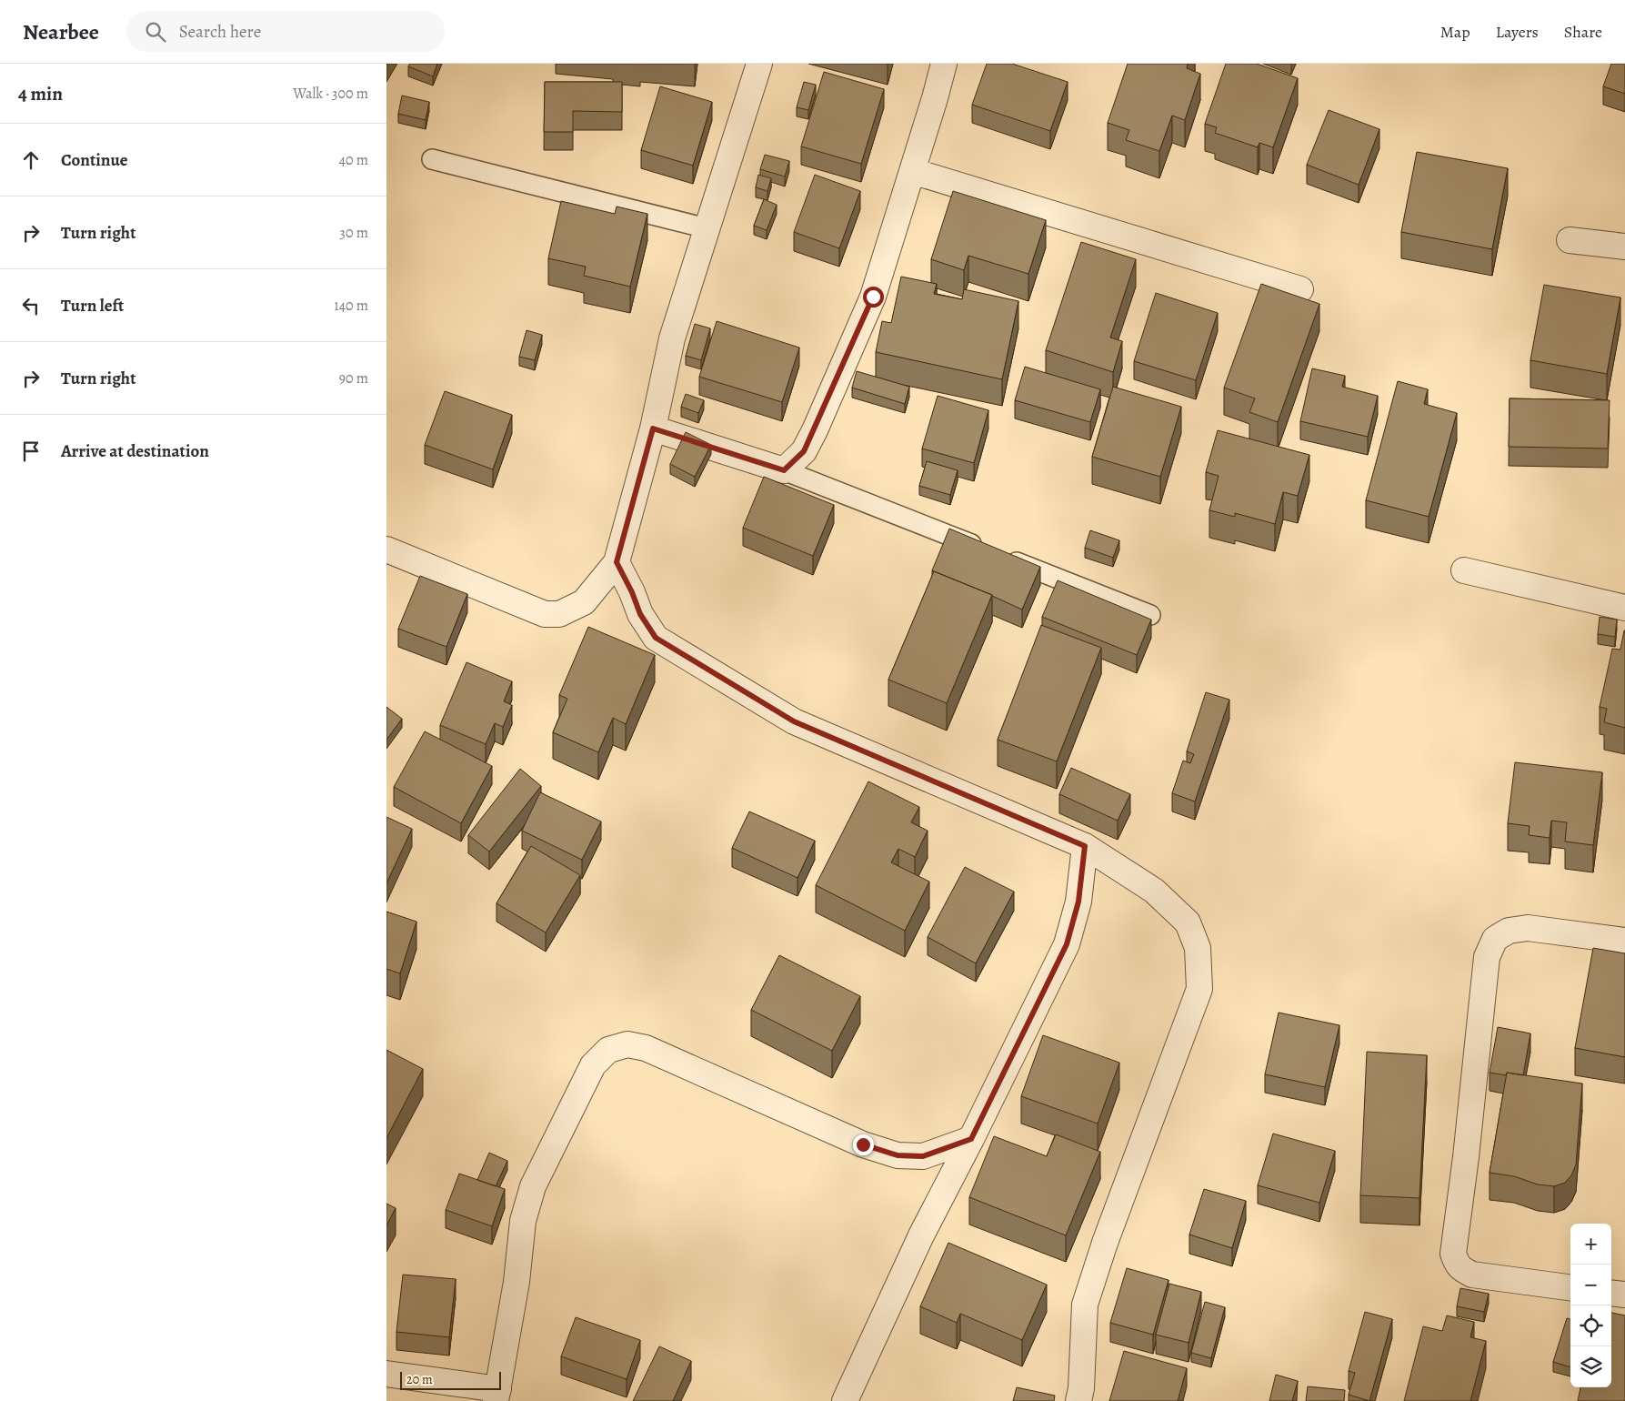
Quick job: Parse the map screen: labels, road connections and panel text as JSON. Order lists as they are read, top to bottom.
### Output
{
  "scale_bar": "20 m",
  "page": {
    "header": "Nearbee",
    "search": "Search here",
    "nav": ["Map", "Layers", "Share"],
    "heading": ["4 min", "Walk · 300 m"],
    "list": [
      ["Continue", "40 m"],
      ["Turn right", "30 m"],
      ["Turn left", "140 m"],
      ["Turn right", "90 m"],
      "Arrive at destination"
    ],
    "map_buttons": ["+", "−"],
    "scale": "20 m"
  }
}
